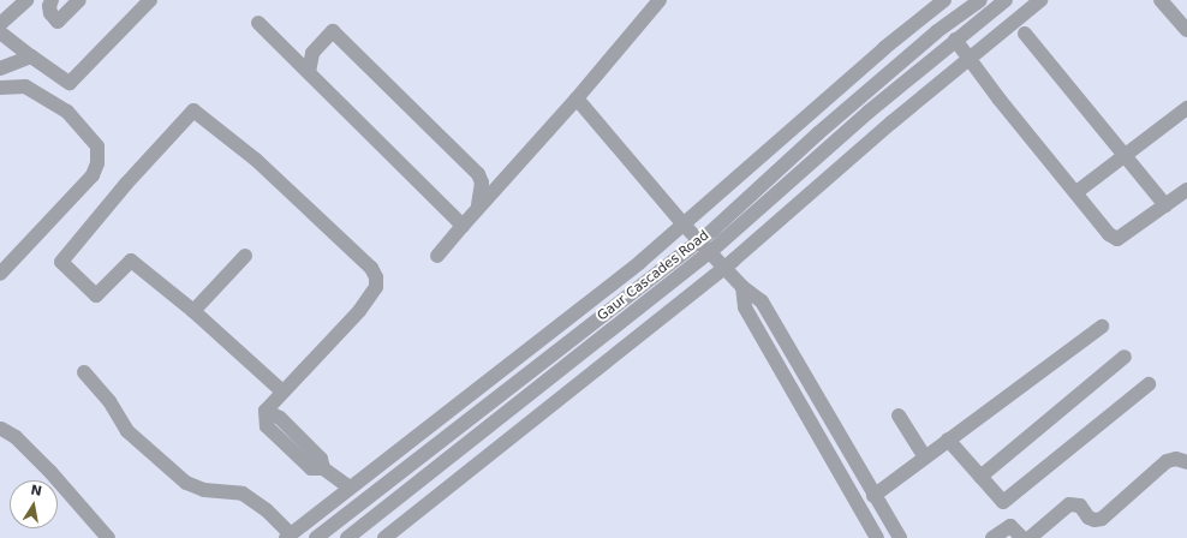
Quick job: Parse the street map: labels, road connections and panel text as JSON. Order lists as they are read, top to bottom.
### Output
{
  "streets": {
    "street": ["Gaur Cascades Road"]
  },
  "north": "top"
}
